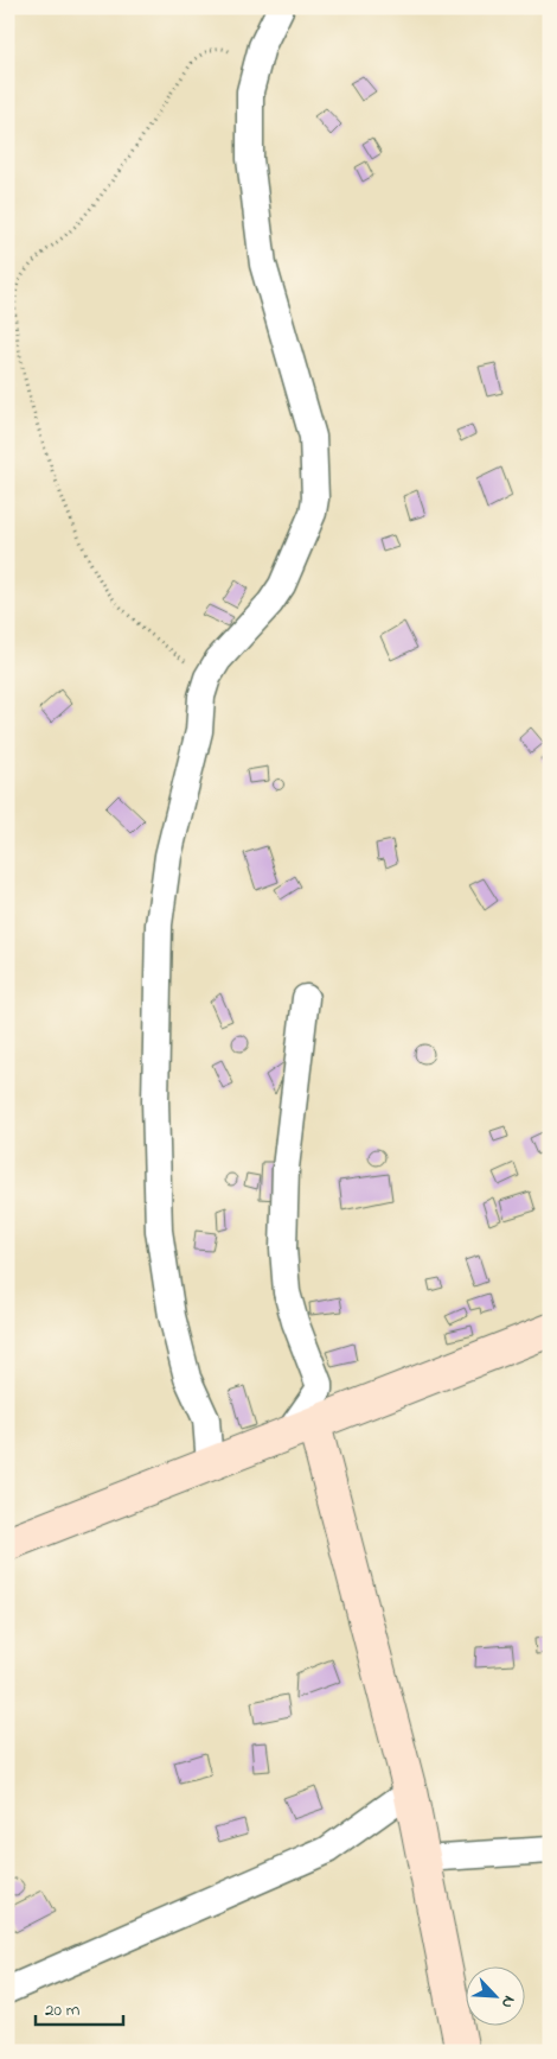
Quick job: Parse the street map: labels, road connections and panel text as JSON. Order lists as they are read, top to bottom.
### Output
{
  "scale_bar": "20 m",
  "north": "bottom right"
}
